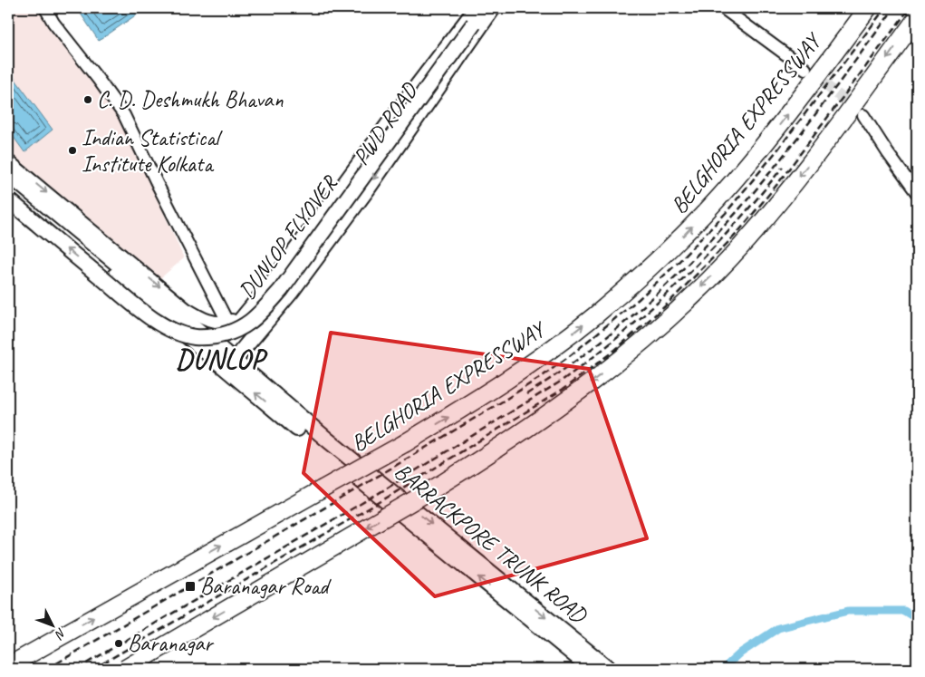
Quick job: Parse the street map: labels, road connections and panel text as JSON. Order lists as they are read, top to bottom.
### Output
{
  "streets": {
    "highway": ["BELGHORIA EXPRESSWAY"],
    "main road": ["PWD ROAD", "DUNLOP FLYOVER", "BARRACKPORE TRUNK ROAD"]
  },
  "crossings": [
    ["PWD ROAD", "BARRACKPORE TRUNK ROAD"]
  ],
  "districts": ["DUNLOP"],
  "places": {
    "other": ["C. D. Deshmukh Bhavan", "Indian Statistical Institute Kolkata", "Baranagar"],
    "transit": ["Baranagar Road"]
  },
  "north": "bottom right"
}
